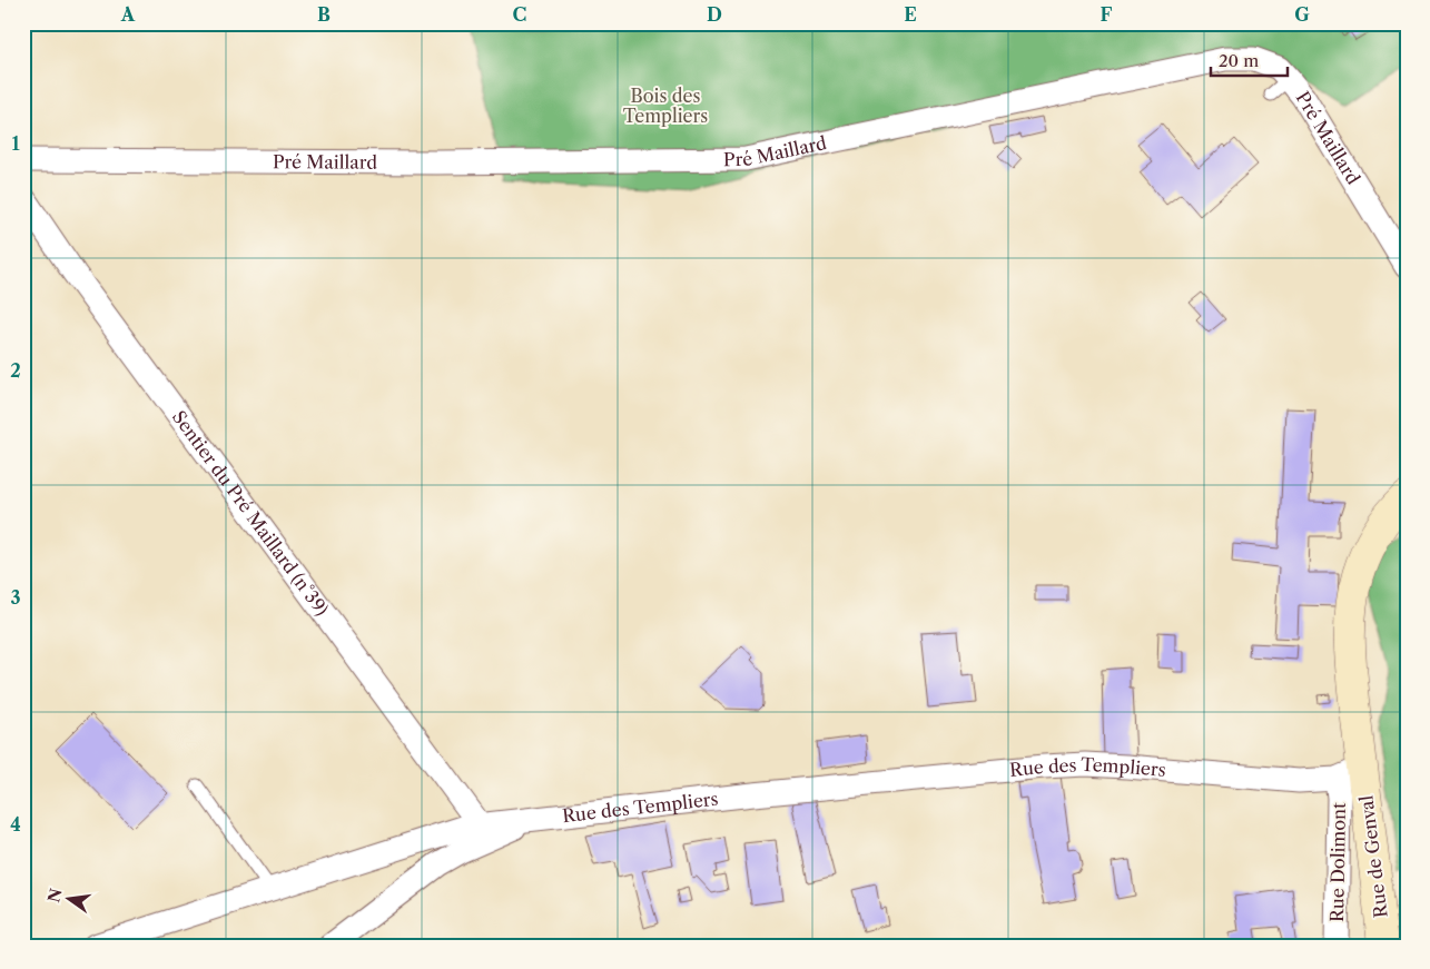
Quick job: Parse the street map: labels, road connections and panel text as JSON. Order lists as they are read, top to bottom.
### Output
{
  "streets": {
    "street": [
      "Pré Maillard",
      "Sentier du Pré Maillard (n°39)",
      "Rue des Templiers",
      "Rue de Genval",
      "Rue Dolimont"
    ]
  },
  "crossings": [
    ["Sentier du Pré Maillard (n°39)", "Rue des Templiers"],
    ["Rue des Templiers", "Rue de Genval"],
    ["Rue des Templiers", "Rue Dolimont"],
    ["Rue de Genval", "Rue Dolimont"]
  ],
  "parks": ["Bois des Templiers"],
  "scale_bar": "20 m",
  "north": "left",
  "grid": {
    "columns": [
      "A",
      "B",
      "C",
      "D",
      "E",
      "F",
      "G"
    ],
    "rows": [
      "1",
      "2",
      "3",
      "4"
    ]
  }
}
